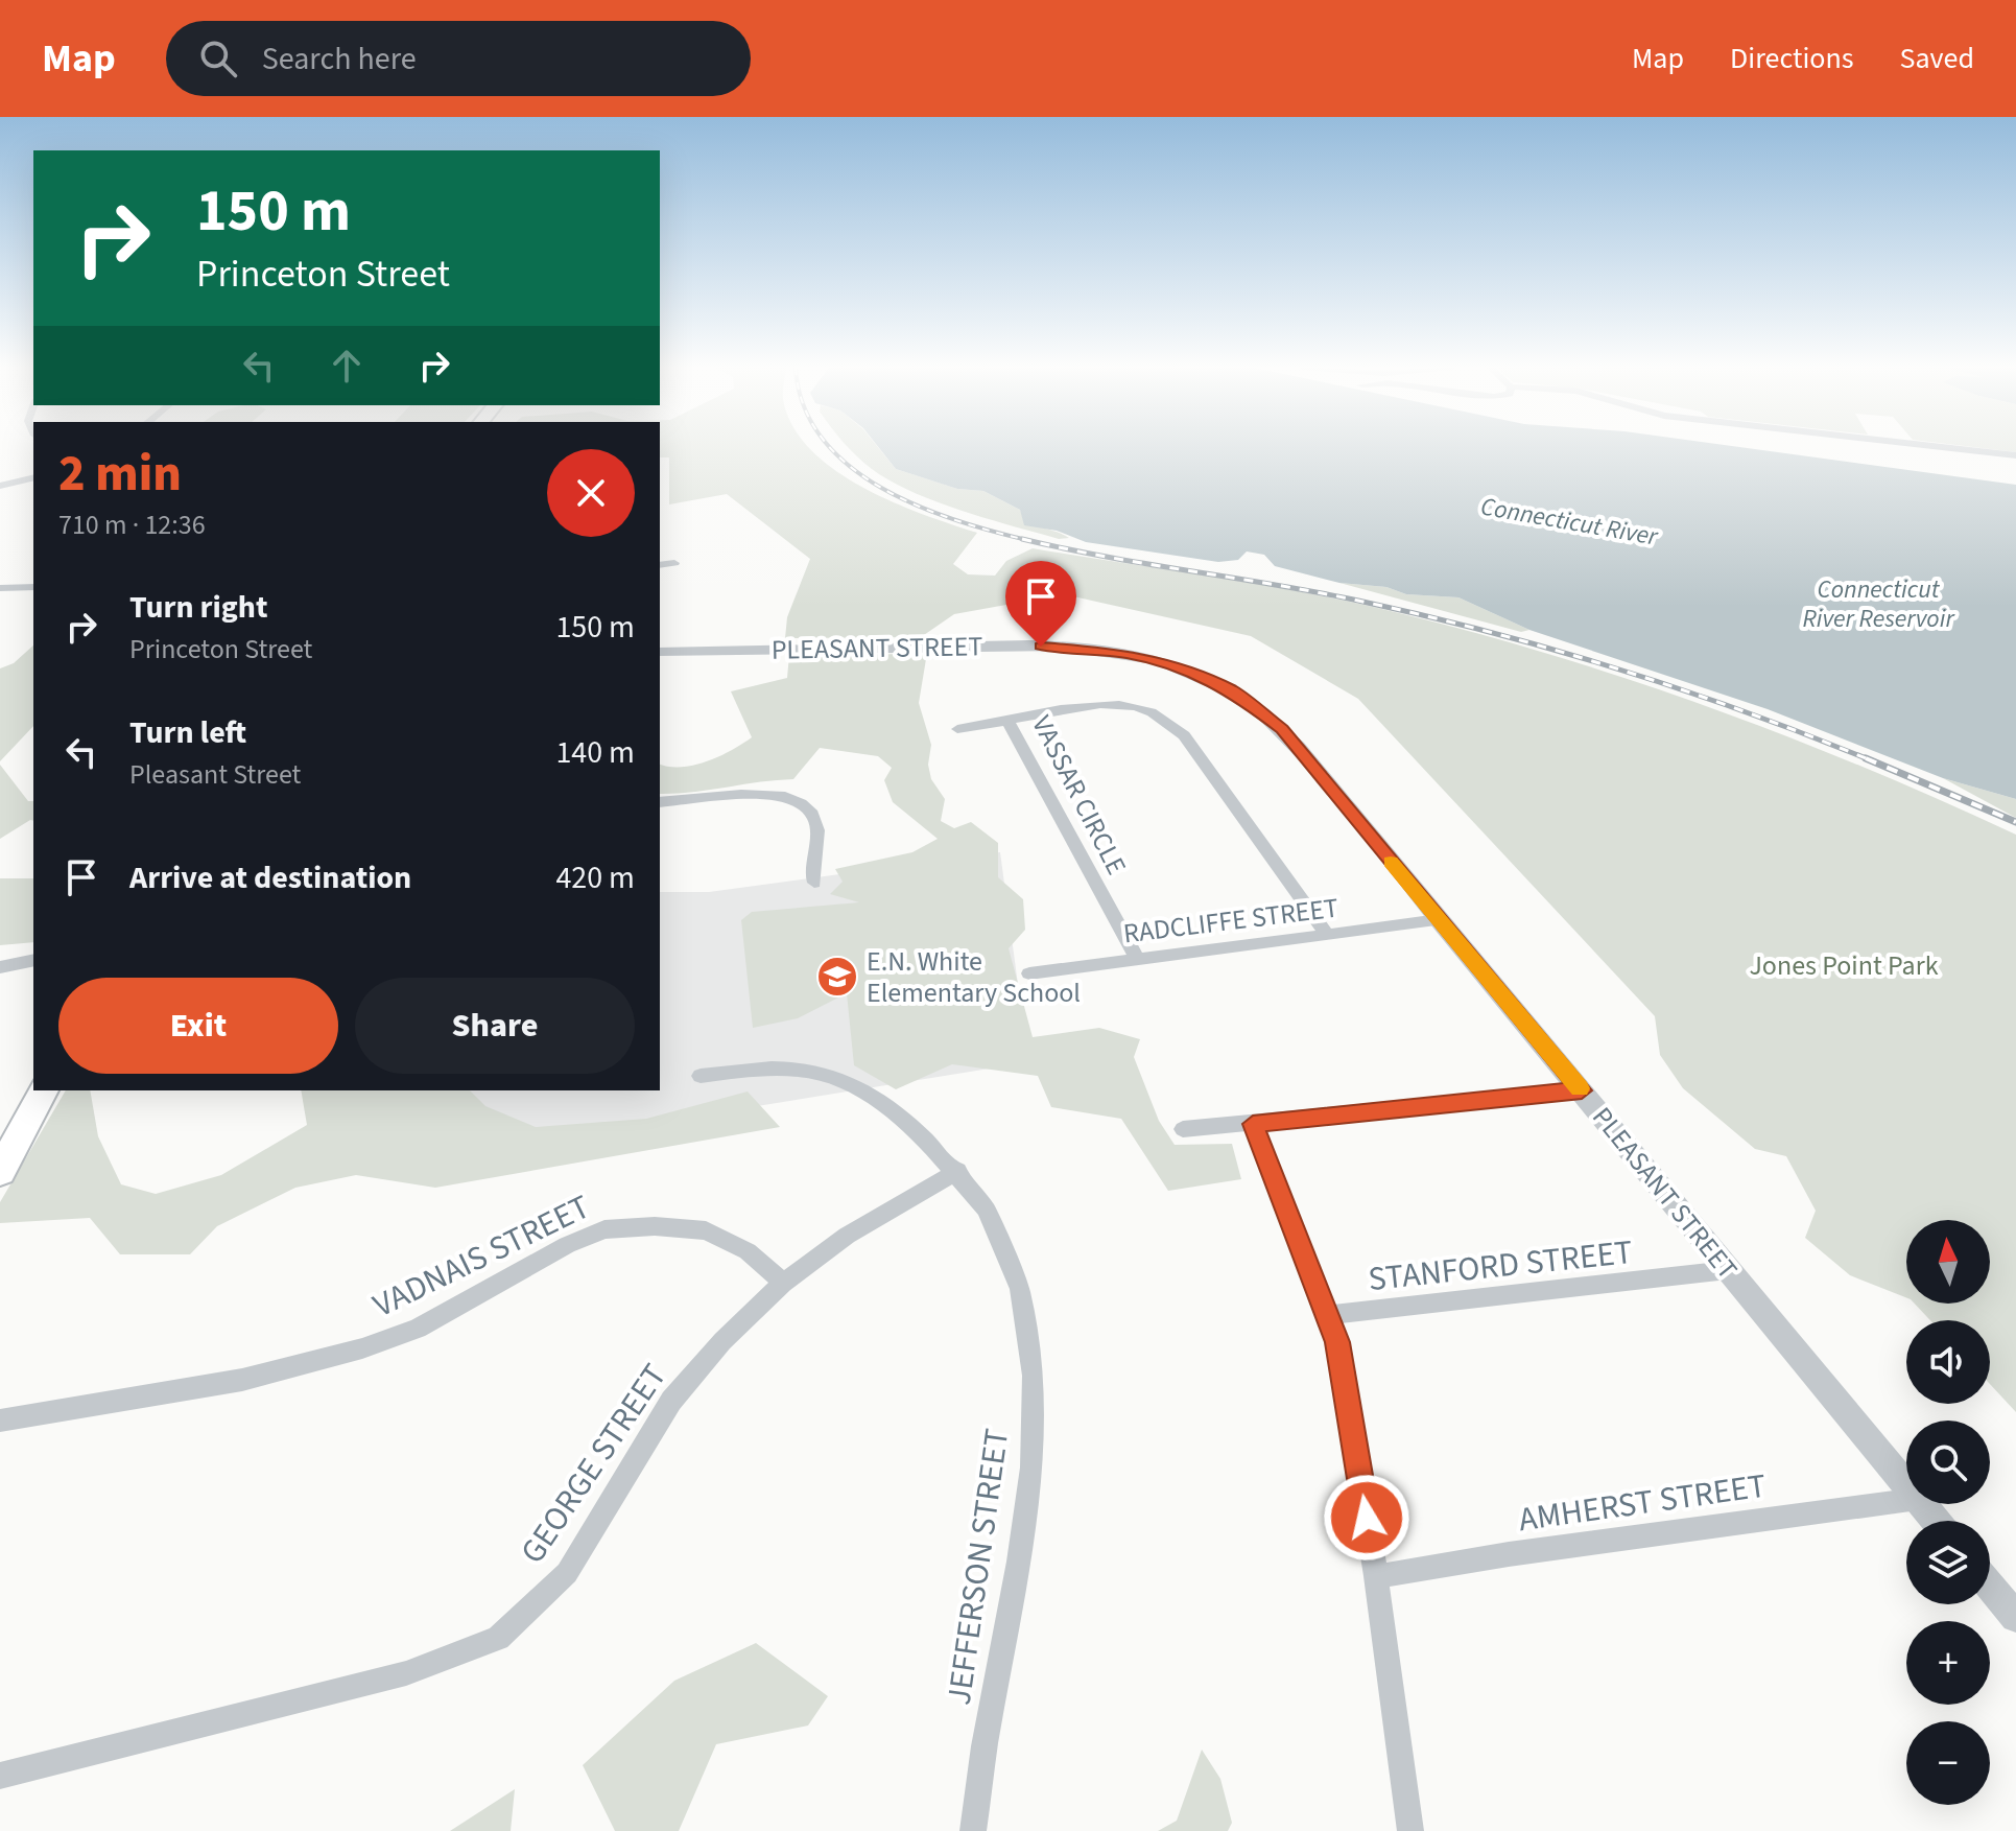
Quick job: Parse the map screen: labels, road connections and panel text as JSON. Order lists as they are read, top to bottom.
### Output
{
  "streets": {
    "street": [
      "PLEASANT STREET",
      "VASSAR CIRCLE",
      "RADCLIFFE STREET",
      "VADNAIS STREET",
      "STANFORD STREET",
      "GEORGE STREET",
      "AMHERST STREET",
      "JEFFERSON STREET"
    ]
  },
  "crossings": [
    ["PLEASANT STREET", "RADCLIFFE STREET"],
    ["PLEASANT STREET", "STANFORD STREET"],
    ["VASSAR CIRCLE", "RADCLIFFE STREET"],
    ["VADNAIS STREET", "GEORGE STREET"],
    ["GEORGE STREET", "JEFFERSON STREET"]
  ],
  "water": ["Connecticut River", "Connecticut River Reservoir"],
  "parks": ["Jones Point Park"],
  "places": {
    "school or university": ["E.N. White Elementary School"]
  },
  "north": "top",
  "page": {
    "header": "Map",
    "search": "Search here",
    "nav": ["Map", "Directions", "Saved"],
    "turn": ["150 m", "Princeton Street"],
    "heading": ["2 min", "710 m · 12:36"],
    "list": [
      {
        "name": "Turn right",
        "note": "Princeton Street",
        "value": "150 m"
      },
      {
        "name": "Turn left",
        "note": "Pleasant Street",
        "value": "140 m"
      },
      {
        "name": "Arrive at destination",
        "value": "420 m"
      }
    ],
    "buttons": ["Exit", "Share"],
    "map_buttons": ["+", "−"]
  }
}
